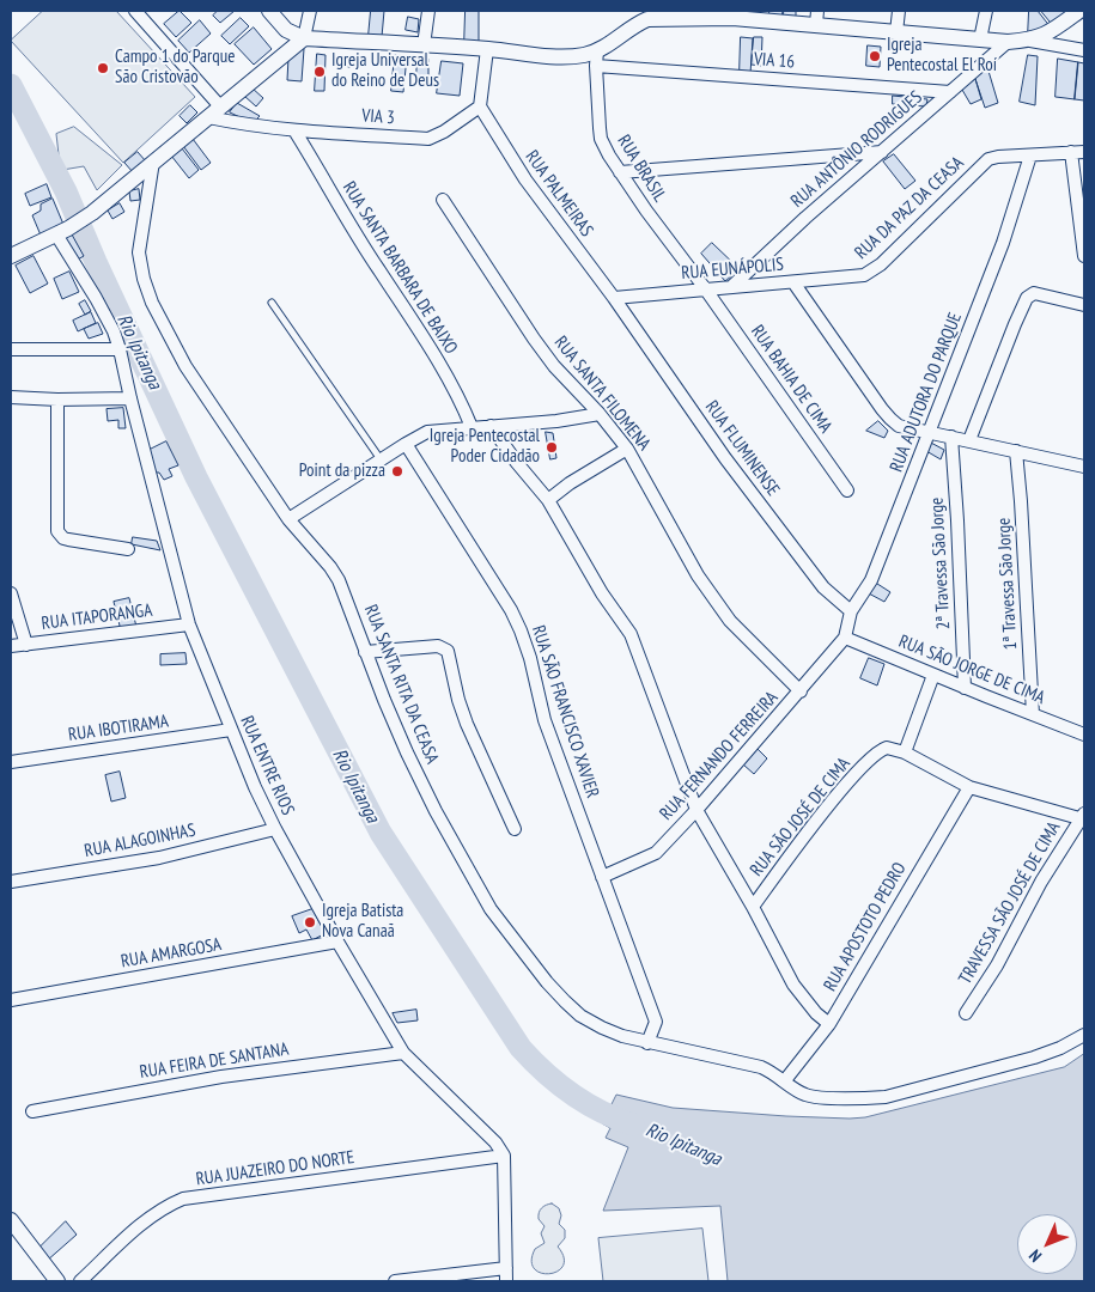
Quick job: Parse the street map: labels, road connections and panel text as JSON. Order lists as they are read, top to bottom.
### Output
{
  "streets": {
    "street": [
      "VIA 16",
      "VIA 3",
      "RUA ANTÔNIO RODRIGUES",
      "RUA BRASIL",
      "RUA PALMEIRAS",
      "RUA DA PAZ DA CEASA",
      "RUA SANTA BARBARA DE BAIXO",
      "RUA EUNÁPOLIS",
      "RUA BAHIA DE CIMA",
      "RUA ADUTORA DO PARQUE",
      "RUA SANTA FILOMENA",
      "RUA FLUMINENSE",
      "2ª Travessa São Jorge",
      "1ª Travessa São Jorge",
      "RUA ITAPORANGA",
      "RUA SÃO JORGE DE CIMA",
      "RUA SANTA RITA DA CEASA",
      "RUA SÃO FRANCISCO XAVIER",
      "RUA IBOTIRAMA",
      "RUA FERNANDO FERREIRA",
      "RUA ENTRE RIOS",
      "RUA SÃO JOSÉ DE CIMA",
      "RUA ALAGOINHAS",
      "TRAVESSA SÃO JOSÉ DE CIMA",
      "RUA APOSTOTO PEDRO",
      "RUA AMARGOSA",
      "RUA FEIRA DE SANTANA",
      "RUA JUAZEIRO DO NORTE"
    ]
  },
  "crossings": [
    ["VIA 16", "RUA ANTÔNIO RODRIGUES"],
    ["VIA 16", "RUA BRASIL"],
    ["VIA 3", "RUA PALMEIRAS"],
    ["VIA 3", "RUA SANTA BARBARA DE BAIXO"],
    ["RUA ANTÔNIO RODRIGUES", "RUA EUNÁPOLIS"],
    ["RUA BRASIL", "RUA EUNÁPOLIS"],
    ["RUA BRASIL", "RUA BAHIA DE CIMA"],
    ["RUA PALMEIRAS", "RUA EUNÁPOLIS"],
    ["RUA PALMEIRAS", "RUA FLUMINENSE"],
    ["RUA DA PAZ DA CEASA", "RUA EUNÁPOLIS"],
    ["RUA DA PAZ DA CEASA", "RUA ADUTORA DO PARQUE"],
    ["RUA EUNÁPOLIS", "RUA BAHIA DE CIMA"],
    ["RUA EUNÁPOLIS", "RUA FLUMINENSE"],
    ["RUA ADUTORA DO PARQUE", "RUA FLUMINENSE"],
    ["RUA ADUTORA DO PARQUE", "RUA SÃO JORGE DE CIMA"],
    ["RUA ADUTORA DO PARQUE", "RUA FERNANDO FERREIRA"],
    ["RUA SANTA FILOMENA", "RUA FERNANDO FERREIRA"],
    ["2ª Travessa São Jorge", "RUA SÃO JORGE DE CIMA"],
    ["1ª Travessa São Jorge", "RUA SÃO JORGE DE CIMA"],
    ["RUA ITAPORANGA", "RUA ENTRE RIOS"],
    ["RUA SÃO JORGE DE CIMA", "RUA FERNANDO FERREIRA"],
    ["RUA SANTA RITA DA CEASA", "RUA SÃO FRANCISCO XAVIER"],
    ["RUA SANTA RITA DA CEASA", "RUA APOSTOTO PEDRO"],
    ["RUA SÃO FRANCISCO XAVIER", "RUA FERNANDO FERREIRA"],
    ["RUA IBOTIRAMA", "RUA ENTRE RIOS"],
    ["RUA FERNANDO FERREIRA", "RUA SÃO JOSÉ DE CIMA"],
    ["RUA ENTRE RIOS", "RUA ALAGOINHAS"],
    ["RUA ENTRE RIOS", "RUA AMARGOSA"],
    ["RUA ENTRE RIOS", "RUA FEIRA DE SANTANA"],
    ["RUA ENTRE RIOS", "RUA JUAZEIRO DO NORTE"],
    ["RUA SÃO JOSÉ DE CIMA", "RUA APOSTOTO PEDRO"]
  ],
  "water": ["Rio Ipitanga"],
  "places": [
    "Igreja Pentecostal El Roí",
    "Campo 1 do Parque São Cristovão",
    "Igreja Universal do Reino de Deus",
    "Igreja Pentecostal Poder Cidadão",
    "Point da pizza",
    "Igreja Batista Nova Canaã"
  ],
  "north": "bottom left"
}
